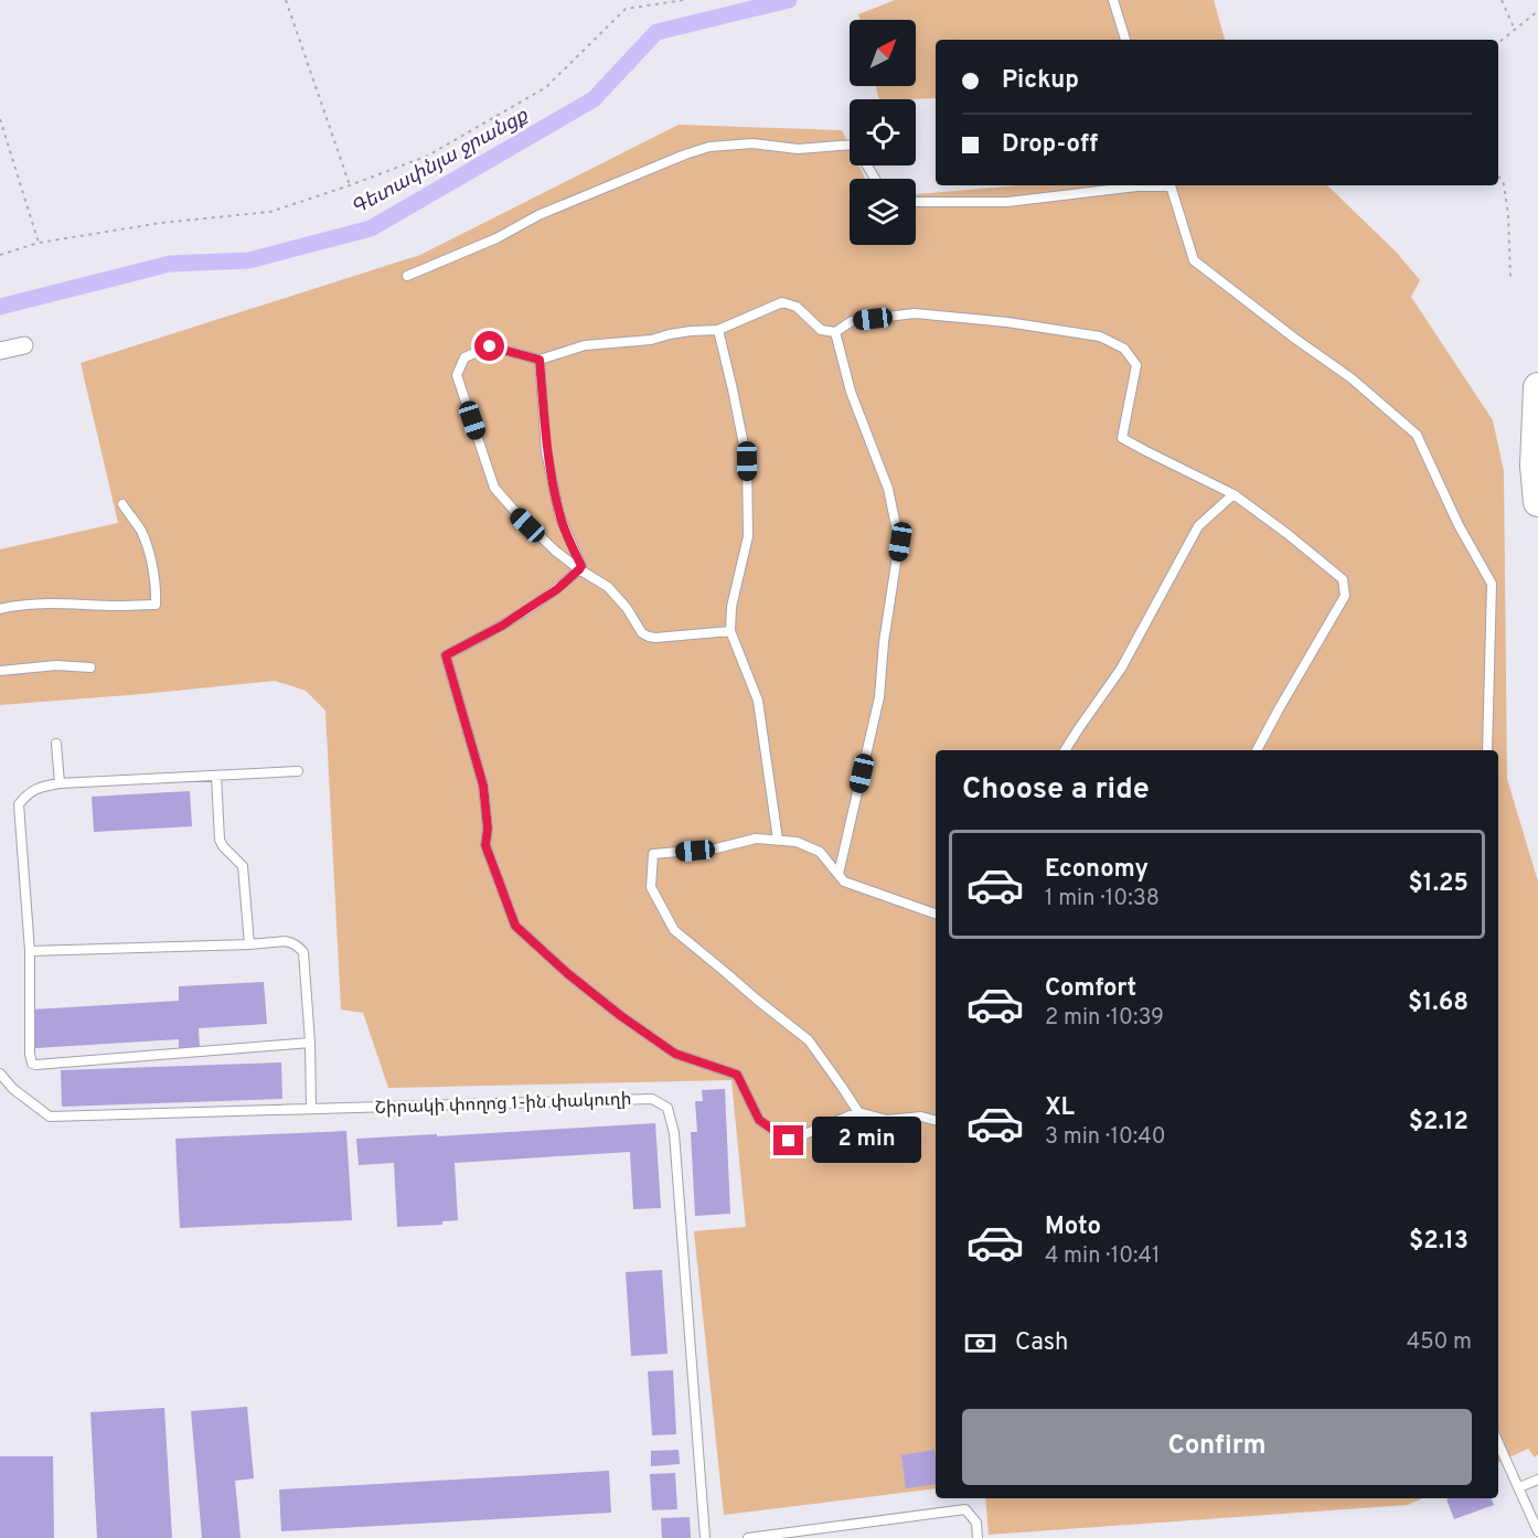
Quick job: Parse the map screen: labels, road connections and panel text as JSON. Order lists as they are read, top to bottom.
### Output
{
  "streets": {
    "lane": ["Շիրակի փողոց 1-ին փակուղի"]
  },
  "water": ["Գետափնյա ջրանցք"],
  "north": "top right",
  "page": {
    "banner": ["Pickup", "Drop-off"],
    "heading": "Choose a ride",
    "list": [
      {
        "name": "Economy",
        "note": "1 min · 10:38",
        "value": "$1.25"
      },
      {
        "name": "Comfort",
        "note": "2 min · 10:39",
        "value": "$1.68"
      },
      {
        "name": "XL",
        "note": "3 min · 10:40",
        "value": "$2.12"
      },
      {
        "name": "Moto",
        "note": "4 min · 10:41",
        "value": "$2.13"
      }
    ],
    "bubble": "2 min",
    "pay": ["Cash", "450 m"],
    "buttons": "Confirm"
  }
}
